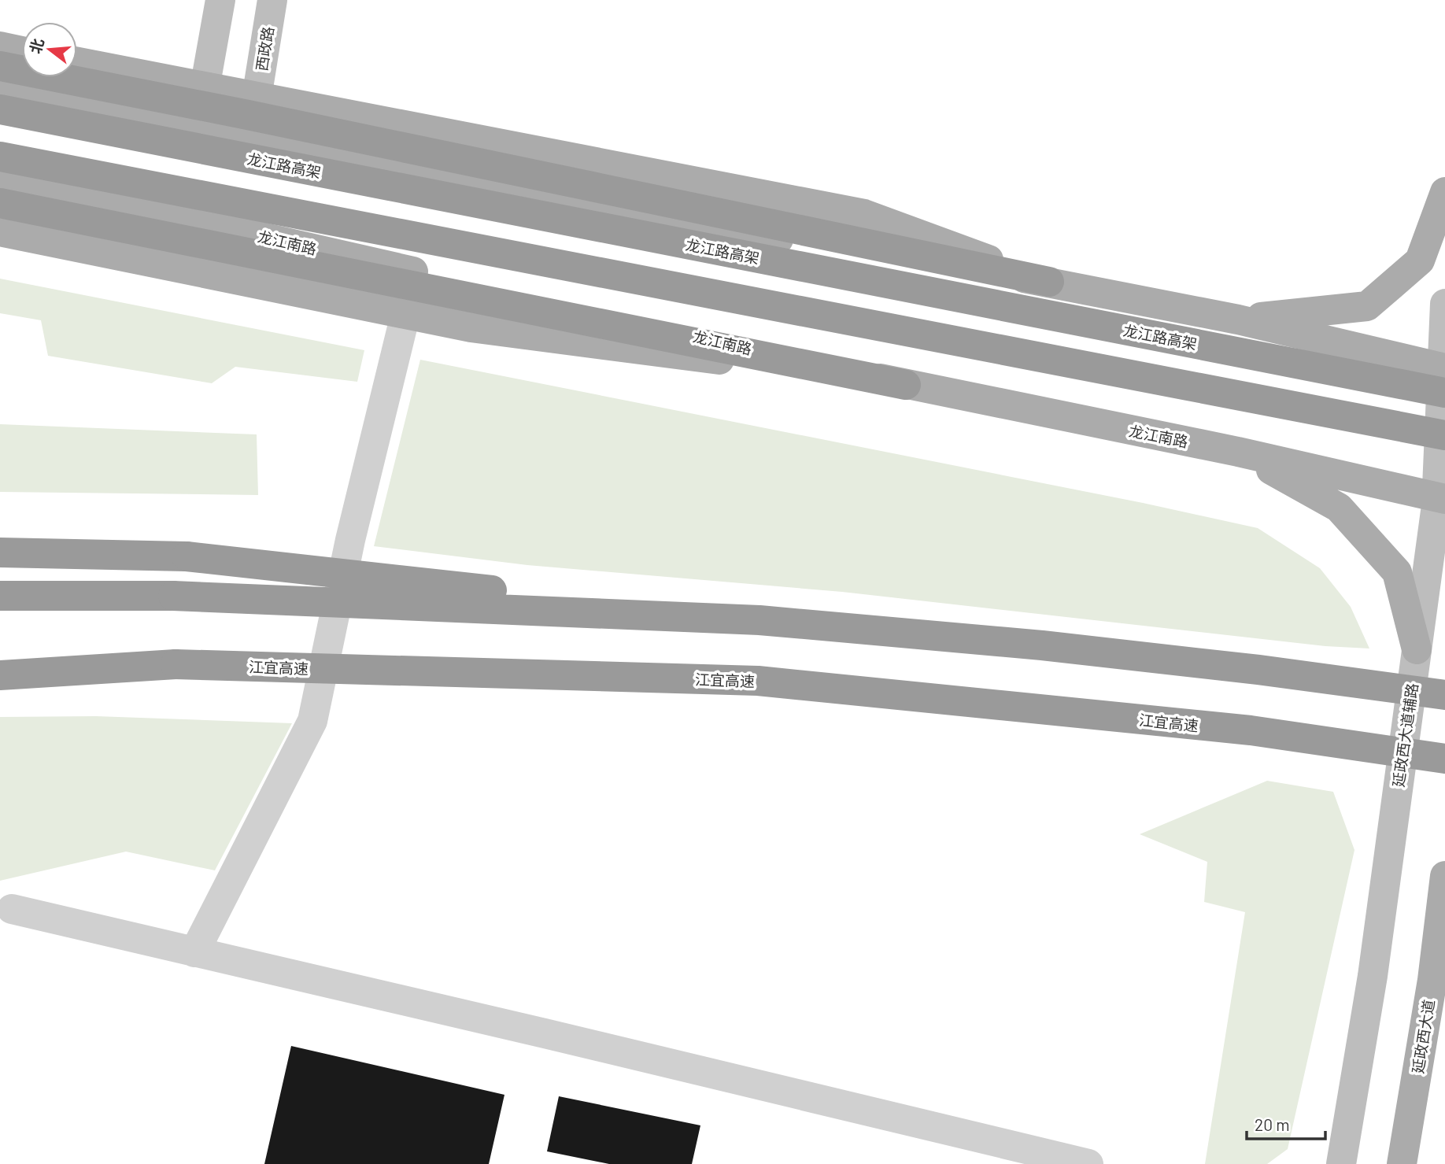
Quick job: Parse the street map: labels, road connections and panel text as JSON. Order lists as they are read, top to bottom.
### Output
{
  "streets": {
    "highway": ["龙江路高架", "江宜高速"],
    "main road": ["龙江南路", "延政西大道"],
    "street": ["西政路", "延政西大道辅路"]
  },
  "crossings": [
    ["龙江路高架", "延政西大道辅路"],
    ["龙江南路", "延政西大道辅路"]
  ],
  "scale_bar": "20 m",
  "north": "left"
}
